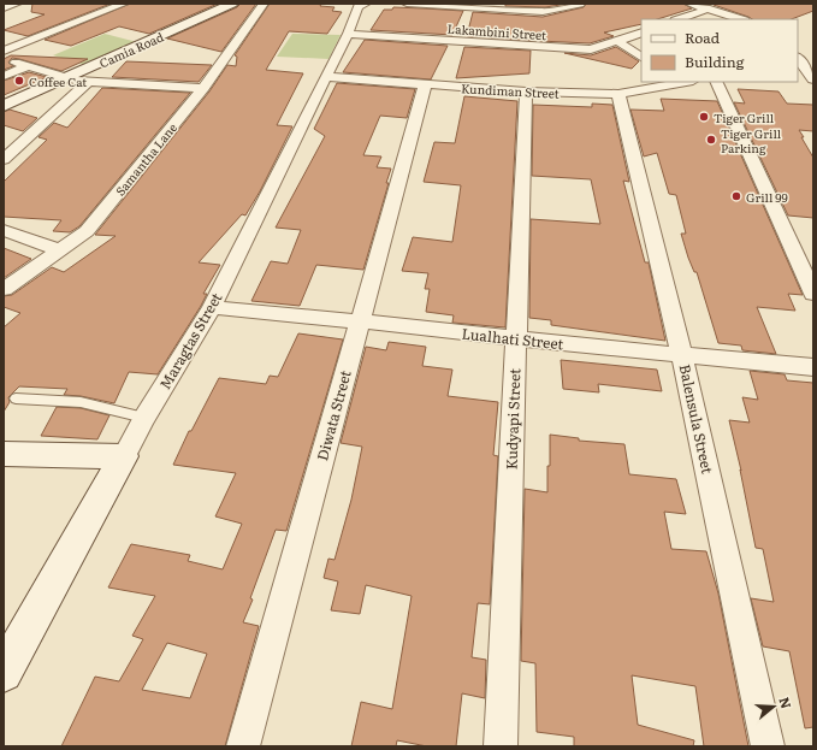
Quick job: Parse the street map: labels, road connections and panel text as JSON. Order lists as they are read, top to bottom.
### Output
{
  "streets": {
    "street": [
      "Lakambini Street",
      "Camia Road",
      "Kundiman Street",
      "Samantha Lane",
      "Lualhati Street",
      "Maragtas Street",
      "Diwata Street",
      "Kudyapi Street",
      "Balensula Street"
    ]
  },
  "crossings": [
    ["Lakambini Street", "Maragtas Street"],
    ["Kundiman Street", "Maragtas Street"],
    ["Kundiman Street", "Diwata Street"],
    ["Kundiman Street", "Kudyapi Street"],
    ["Kundiman Street", "Balensula Street"],
    ["Lualhati Street", "Maragtas Street"],
    ["Lualhati Street", "Diwata Street"],
    ["Lualhati Street", "Kudyapi Street"],
    ["Lualhati Street", "Balensula Street"]
  ],
  "places": [
    "Coffee Cat",
    "Tiger Grill",
    "Tiger Grill Parking",
    "Grill 99"
  ],
  "legend": ["Road", "Building"],
  "north": "right"
}
